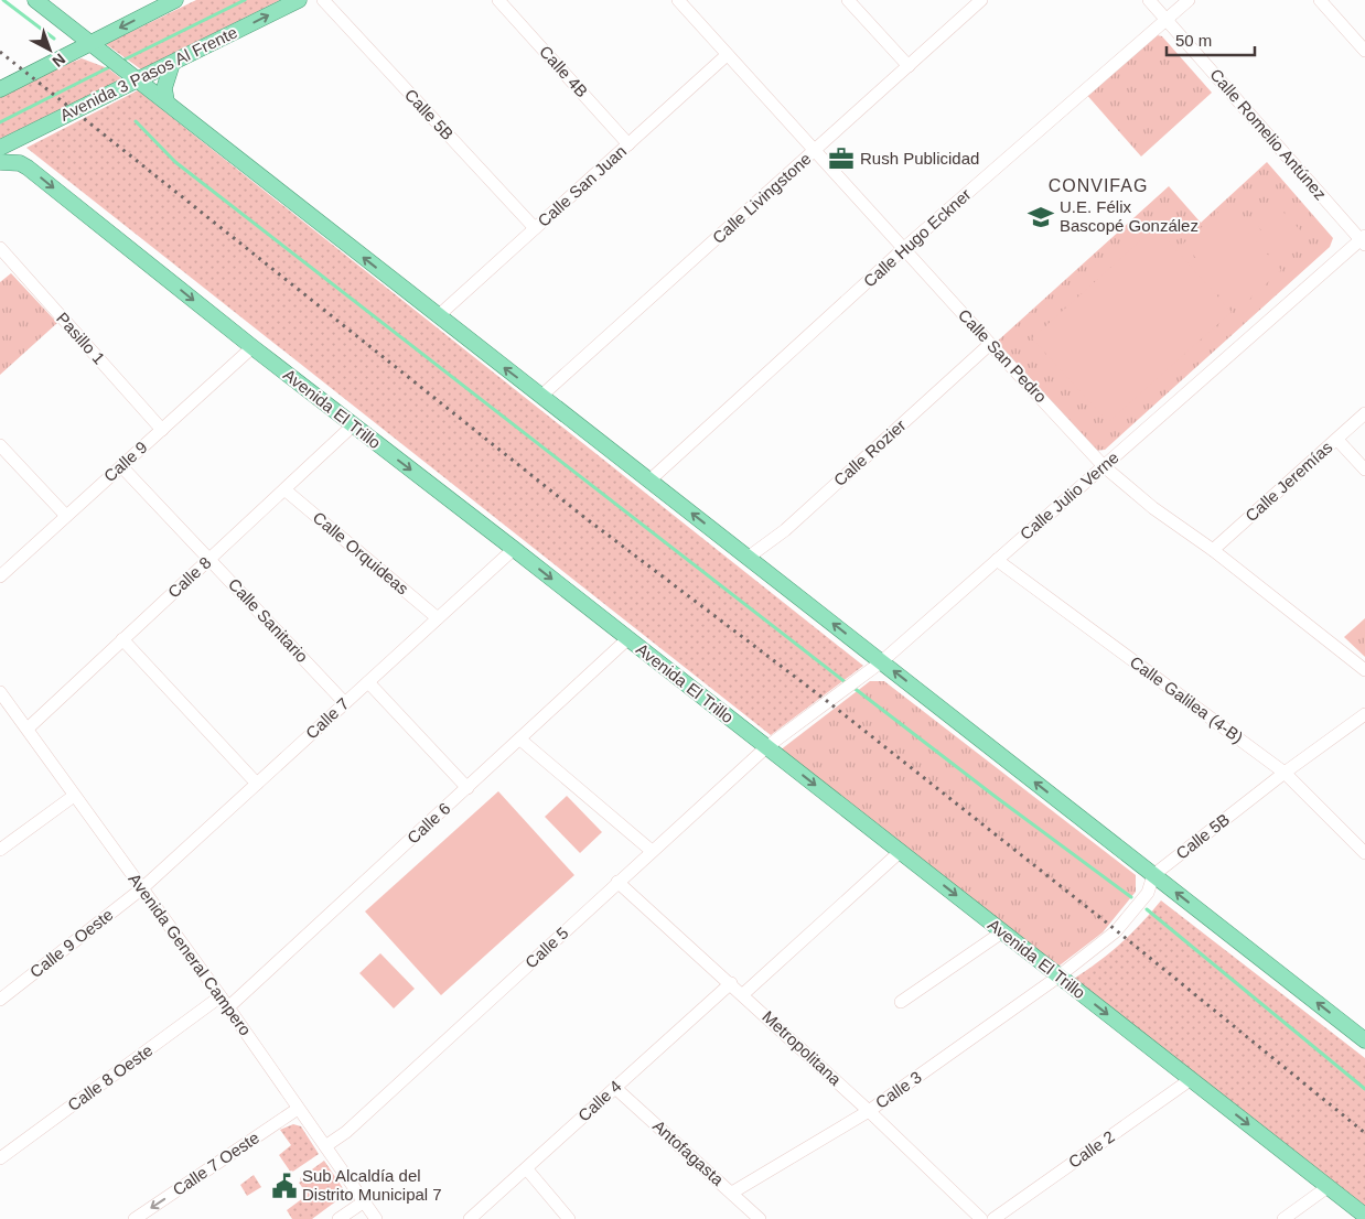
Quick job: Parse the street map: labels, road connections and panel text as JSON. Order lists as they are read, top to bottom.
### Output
{
  "streets": {
    "main road": ["Avenida 3 Pasos Al Frente", "Avenida El Trillo"],
    "street": [
      "Calle 4B",
      "Calle 5B",
      "Calle Romelio Antúnez",
      "Calle San Juan",
      "Calle Livingstone",
      "Calle Hugo Eckner",
      "Pasillo 1",
      "Calle San Pedro",
      "Calle Rozier",
      "Calle 9",
      "Calle Jeremías",
      "Calle Julio Verne",
      "Calle Orquideas",
      "Calle 8",
      "Calle Sanitario",
      "Calle Galilea (4-B)",
      "Calle 7",
      "Calle 6",
      "Calle 9 Oeste",
      "Calle 5",
      "Avenida General Campero",
      "Metropolitana",
      "Calle 8 Oeste",
      "Calle 3",
      "Calle 4",
      "Calle 2",
      "Antofagasta",
      "Calle 7 Oeste"
    ]
  },
  "crossings": [
    ["Calle 4B", "Calle San Juan"],
    ["Calle 5B", "Calle San Juan"],
    ["Calle 5B", "Avenida El Trillo"],
    ["Calle 5B", "Calle Galilea (4-B)"],
    ["Calle 5B", "Calle 3"],
    ["Calle Romelio Antúnez", "Calle Hugo Eckner"],
    ["Calle Romelio Antúnez", "Calle Julio Verne"],
    ["Calle San Juan", "Calle San Pedro"],
    ["Calle Livingstone", "Calle San Pedro"],
    ["Calle Hugo Eckner", "Calle San Pedro"],
    ["Pasillo 1", "Calle 9"],
    ["Calle San Pedro", "Calle Rozier"],
    ["Calle San Pedro", "Calle Jeremías"],
    ["Calle San Pedro", "Calle Julio Verne"],
    ["Avenida El Trillo", "Calle 9"],
    ["Avenida El Trillo", "Calle Julio Verne"],
    ["Avenida El Trillo", "Calle 8"],
    ["Avenida El Trillo", "Calle 7"],
    ["Avenida El Trillo", "Calle 6"],
    ["Avenida El Trillo", "Calle 5"],
    ["Avenida El Trillo", "Calle 3"],
    ["Avenida El Trillo", "Calle 2"],
    ["Calle 9", "Calle Sanitario"],
    ["Calle Julio Verne", "Calle Galilea (4-B)"],
    ["Calle Julio Verne", "Calle 5"],
    ["Calle Orquideas", "Calle 8"],
    ["Calle Orquideas", "Calle 7"],
    ["Calle 8", "Calle Sanitario"],
    ["Calle 8", "Avenida General Campero"],
    ["Calle Sanitario", "Calle 7"],
    ["Calle 7", "Calle 9 Oeste"],
    ["Calle 7", "Avenida General Campero"],
    ["Calle 6", "Avenida General Campero"],
    ["Calle 6", "Calle 8 Oeste"],
    ["Calle 9 Oeste", "Avenida General Campero"],
    ["Calle 5", "Avenida General Campero"],
    ["Calle 5", "Metropolitana"],
    ["Avenida General Campero", "Calle 8 Oeste"],
    ["Avenida General Campero", "Calle 7 Oeste"],
    ["Metropolitana", "Calle 3"],
    ["Metropolitana", "Calle 4"],
    ["Calle 3", "Antofagasta"],
    ["Calle 4", "Antofagasta"]
  ],
  "one_way": ["Avenida 3 Pasos Al Frente", "Avenida El Trillo", "Calle 7 Oeste"],
  "districts": ["CONVIFAG"],
  "places": {
    "office": ["Rush Publicidad"],
    "school or university": ["U.E. Félix Bascopé González"],
    "public building": ["Sub Alcaldía del Distrito Municipal 7"]
  },
  "scale_bar": "50 m",
  "north": "bottom right"
}
